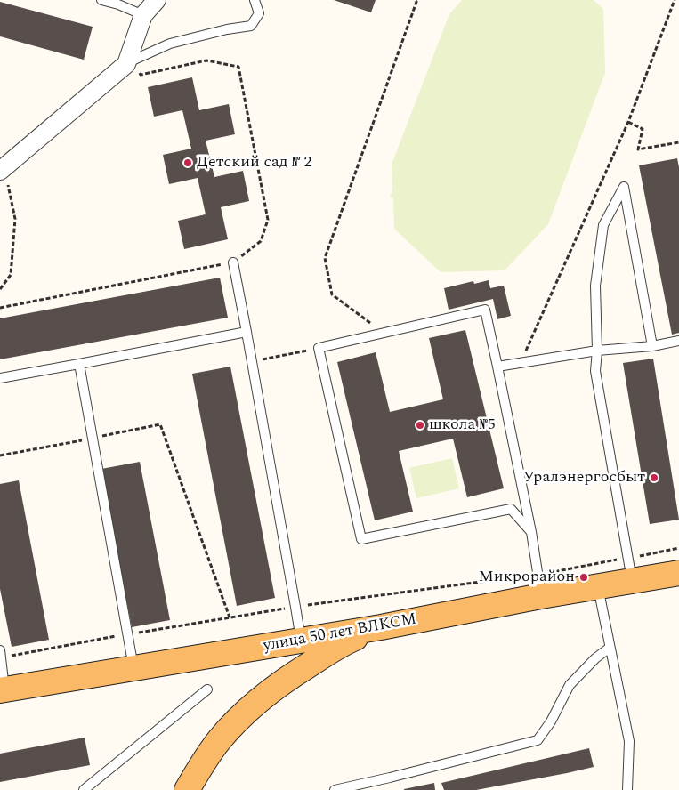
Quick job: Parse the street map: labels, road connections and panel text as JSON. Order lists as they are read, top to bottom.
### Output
{
  "streets": {
    "main road": ["улица 50 лет ВЛКСМ"]
  },
  "places": [
    "Детский сад № 2",
    "школа №5",
    "Уралэнергосбыт",
    "Микрорайон"
  ]
}
